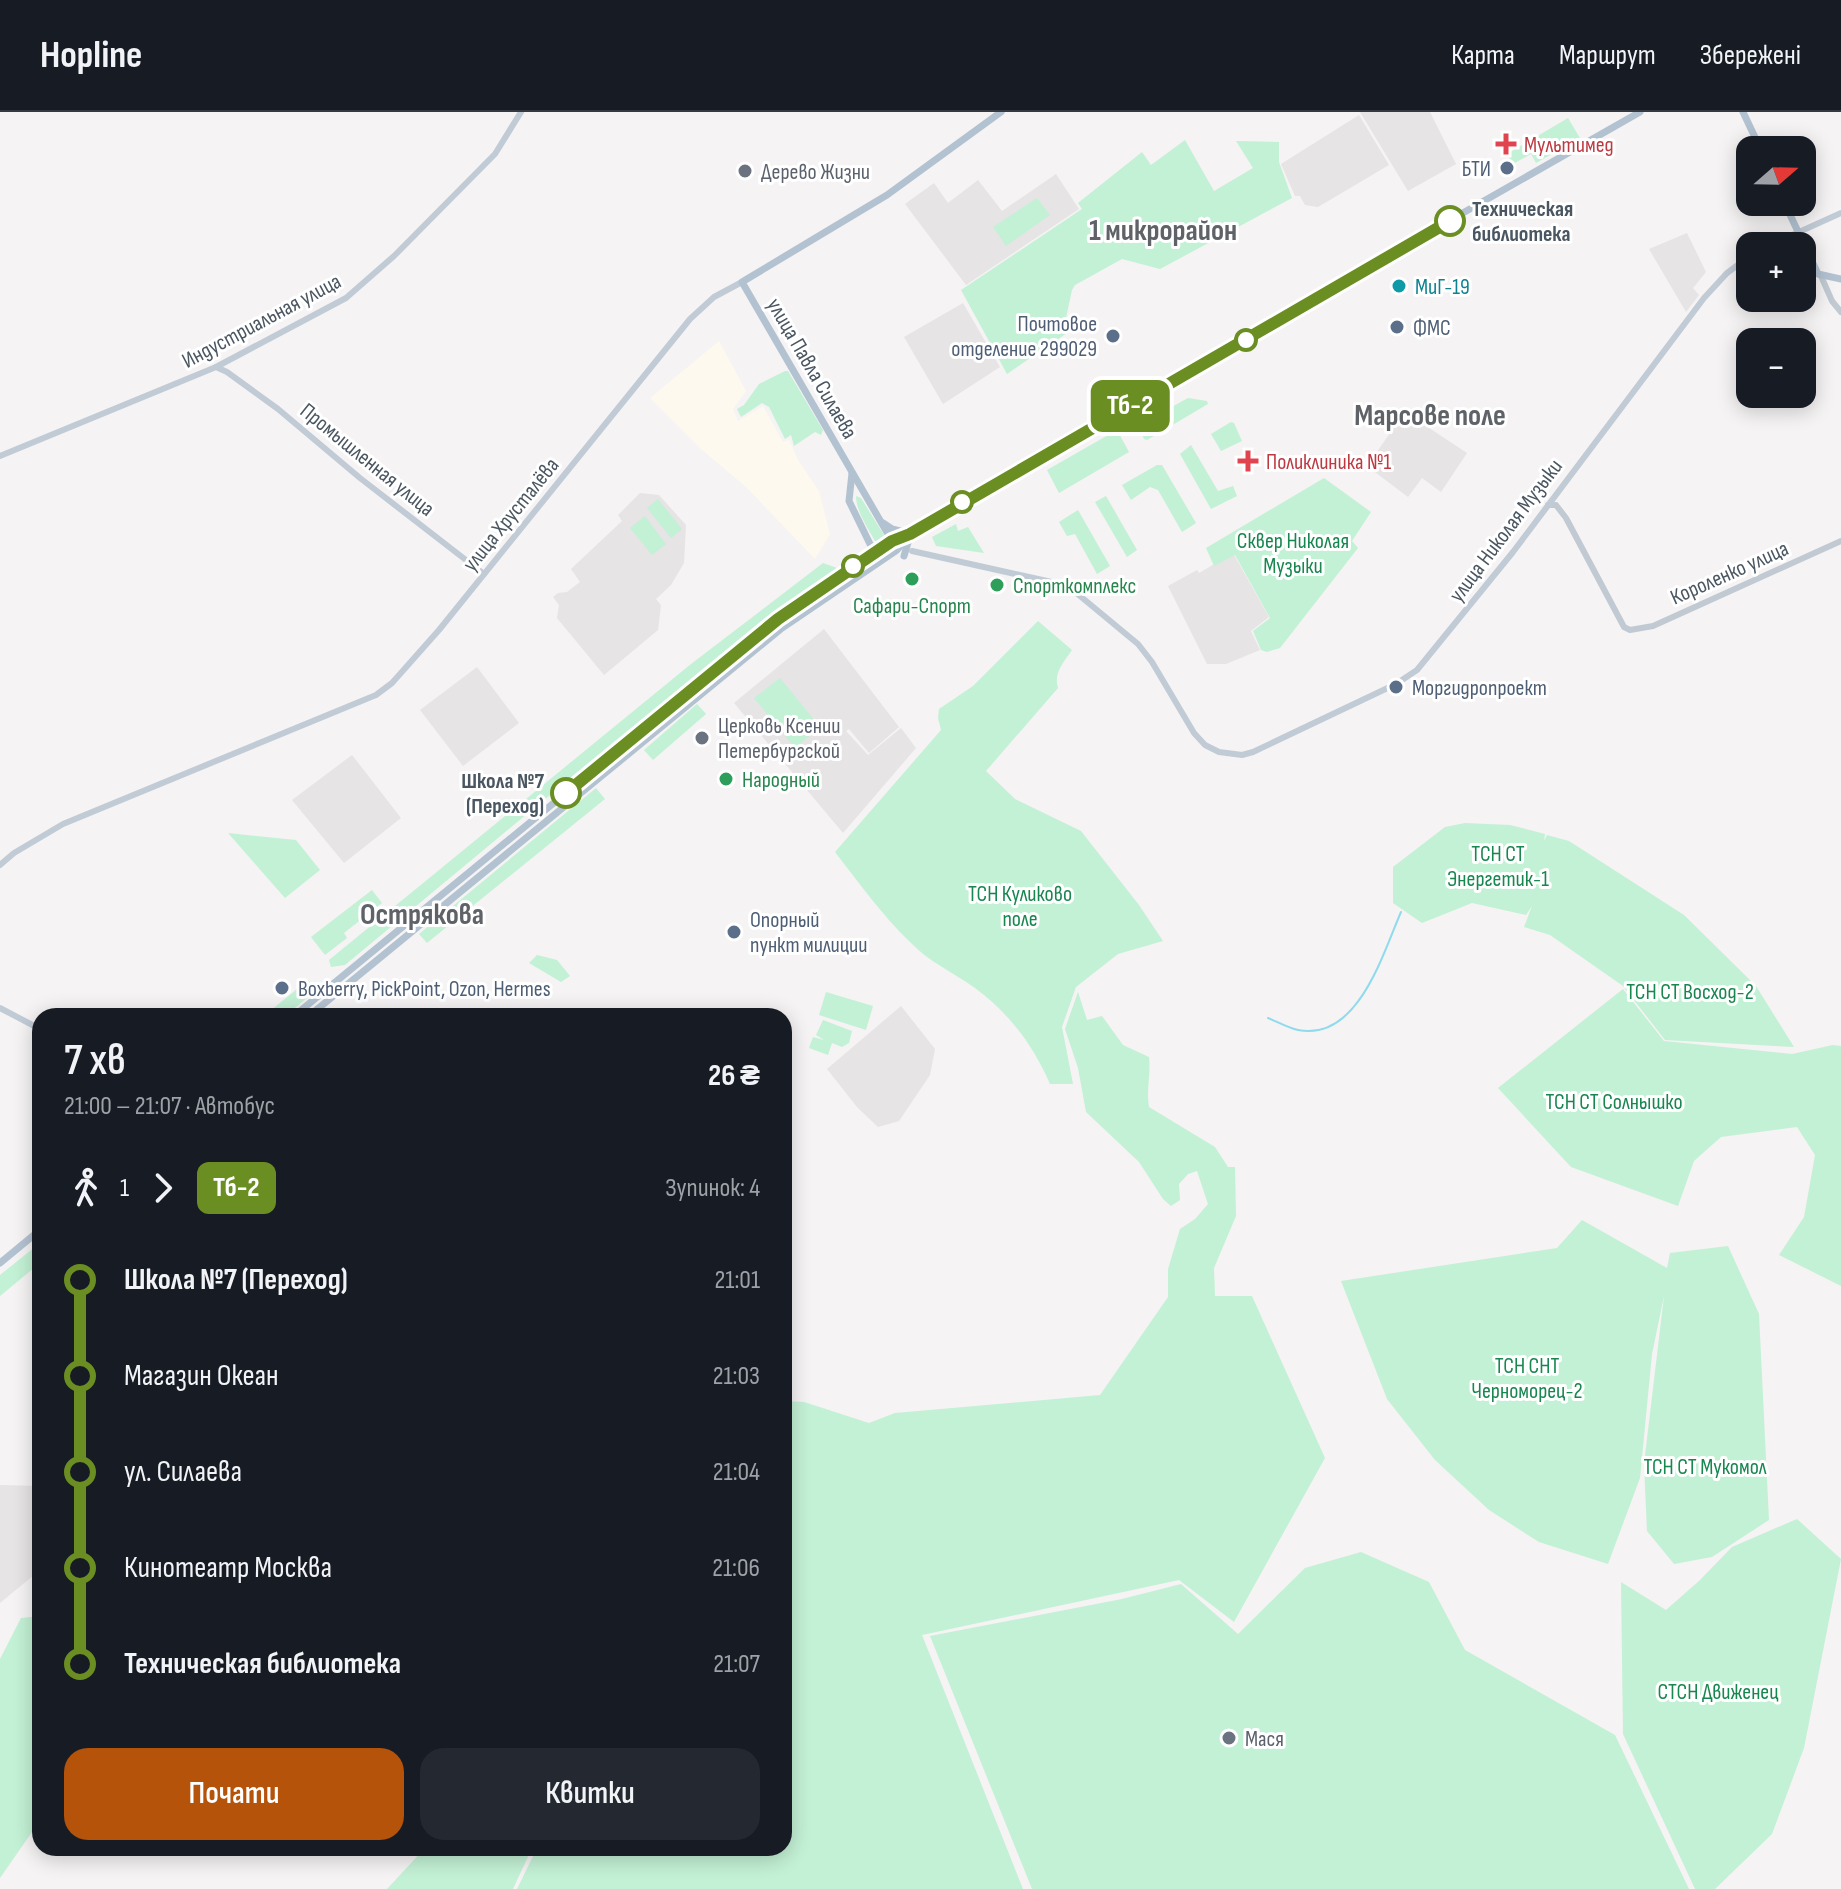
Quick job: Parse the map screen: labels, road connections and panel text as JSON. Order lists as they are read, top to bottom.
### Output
{
  "streets": {
    "main road": [
      "Индустриальная улица",
      "улица Павла Силаева",
      "Промышленная улица",
      "улица Хрусталёва",
      "улица Николая Музыки"
    ],
    "street": ["Короленко улица"]
  },
  "crossings": [
    ["Индустриальная улица", "Промышленная улица"],
    ["улица Павла Силаева", "улица Хрусталёва"],
    ["Промышленная улица", "улица Хрусталёва"],
    ["улица Николая Музыки", "Короленко улица"]
  ],
  "districts": ["1 микрорайон", "Марсове поле", "Острякова"],
  "parks": [
    "Сквер Николая Музыки",
    "ТСН СТ Энергетик-1",
    "ТСН Куликово поле",
    "ТСН СТ Восход-2",
    "ТСН СТ Солнышко",
    "ТСН СНТ Черноморец-2",
    "ТСН СТ Мукомол",
    "СТСН Движенец"
  ],
  "places": {
    "health": ["Мультимед", "Поликлиника №1"],
    "other": [
      "БТИ",
      "Дерево Жизни",
      "Техническая библиотека",
      "МиГ-19",
      "ФМС",
      "Почтовое отделение 299029",
      "Сафари-Спорт",
      "Спорткомплекс",
      "Моргидропроект",
      "Церковь Ксении Петербургской",
      "Народный",
      "Школа №7 (Переход)",
      "Опорный пункт милиции",
      "Boxberry, PickPoint, Ozon, Hermes",
      "Мася"
    ]
  },
  "lines": ["bus line Тб-2"],
  "north": "right",
  "page": {
    "header": "Hopline",
    "nav": ["Карта", "Маршрут", "Збережені"],
    "on_map": "Тб-2",
    "map_buttons": ["+", "−"],
    "heading": ["7 хв", "21:00 – 21:07 · Автобус", "26 ₴"],
    "legs": ["1", "Тб-2", "Зупинок: 4"],
    "list": [
      {
        "name": "Школа №7 (Переход)",
        "value": "21:01"
      },
      {
        "name": "Магазин Океан",
        "value": "21:03"
      },
      {
        "name": "ул. Силаева",
        "value": "21:04"
      },
      {
        "name": "Кинотеатр Москва",
        "value": "21:06"
      },
      {
        "name": "Техническая библиотека",
        "value": "21:07"
      }
    ],
    "buttons": ["Почати", "Квитки"]
  }
}
